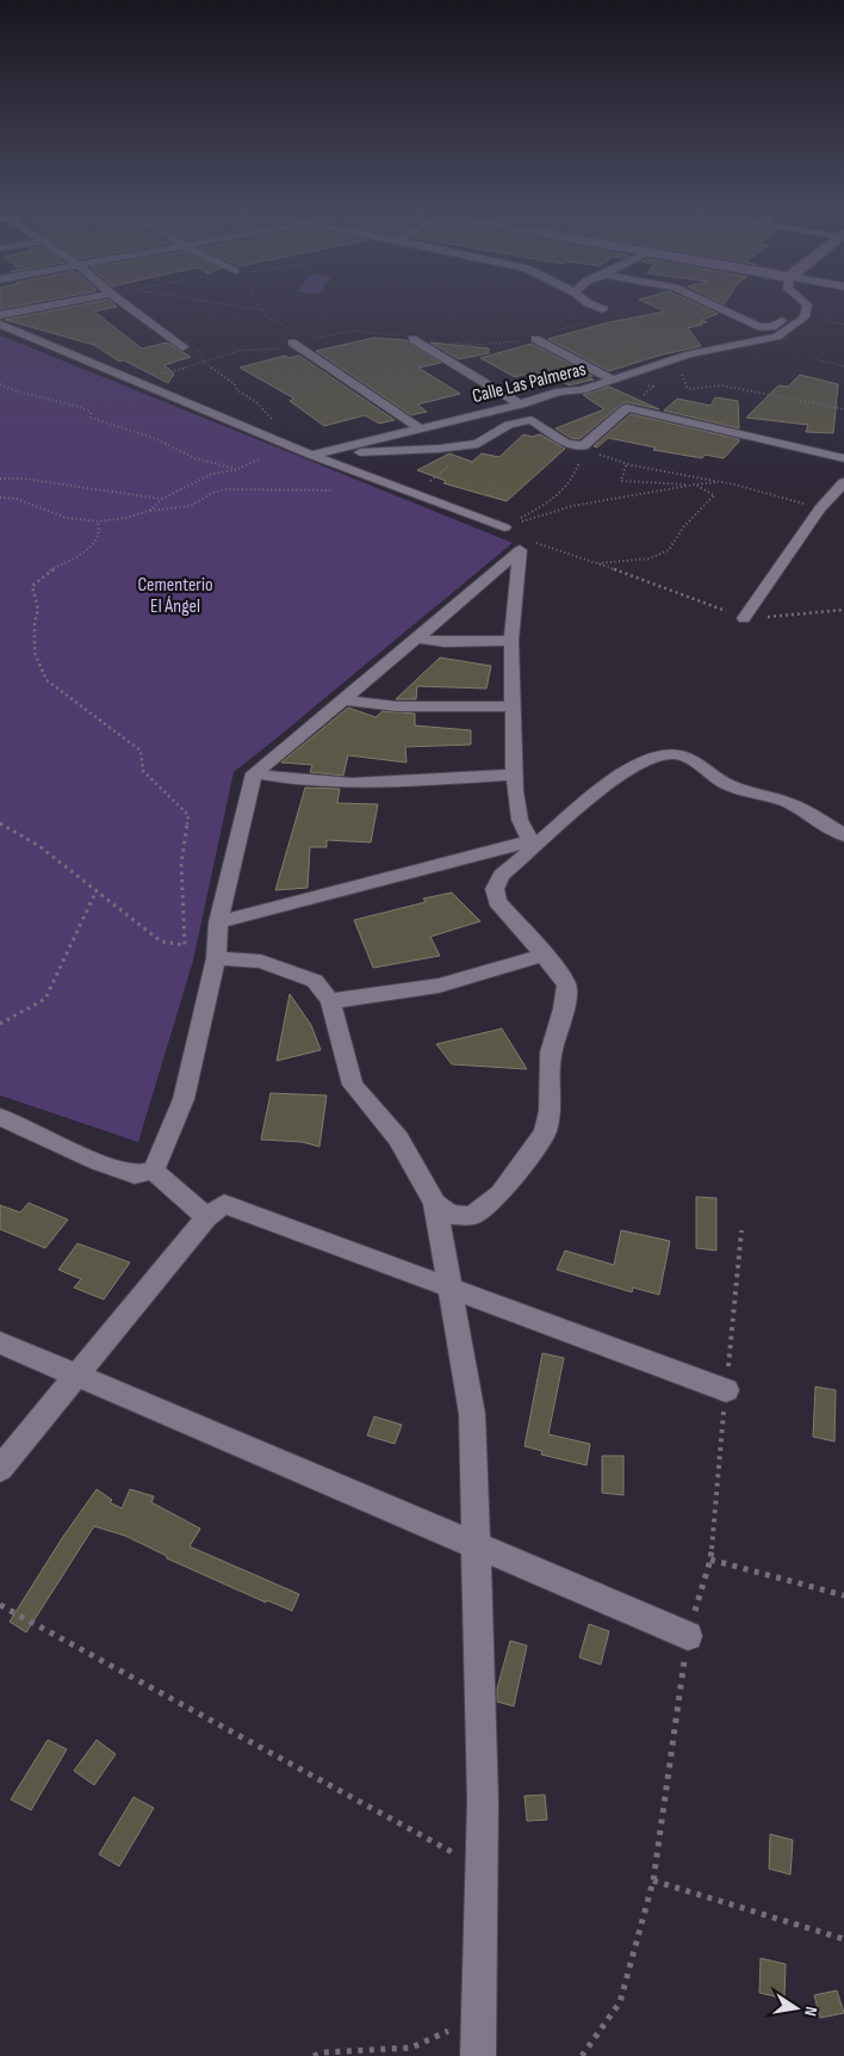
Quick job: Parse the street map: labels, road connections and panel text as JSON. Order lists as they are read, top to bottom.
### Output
{
  "streets": {
    "street": ["Calle Las Palmeras"]
  },
  "parks": ["Cementerio El Ángel"],
  "north": "right"
}
